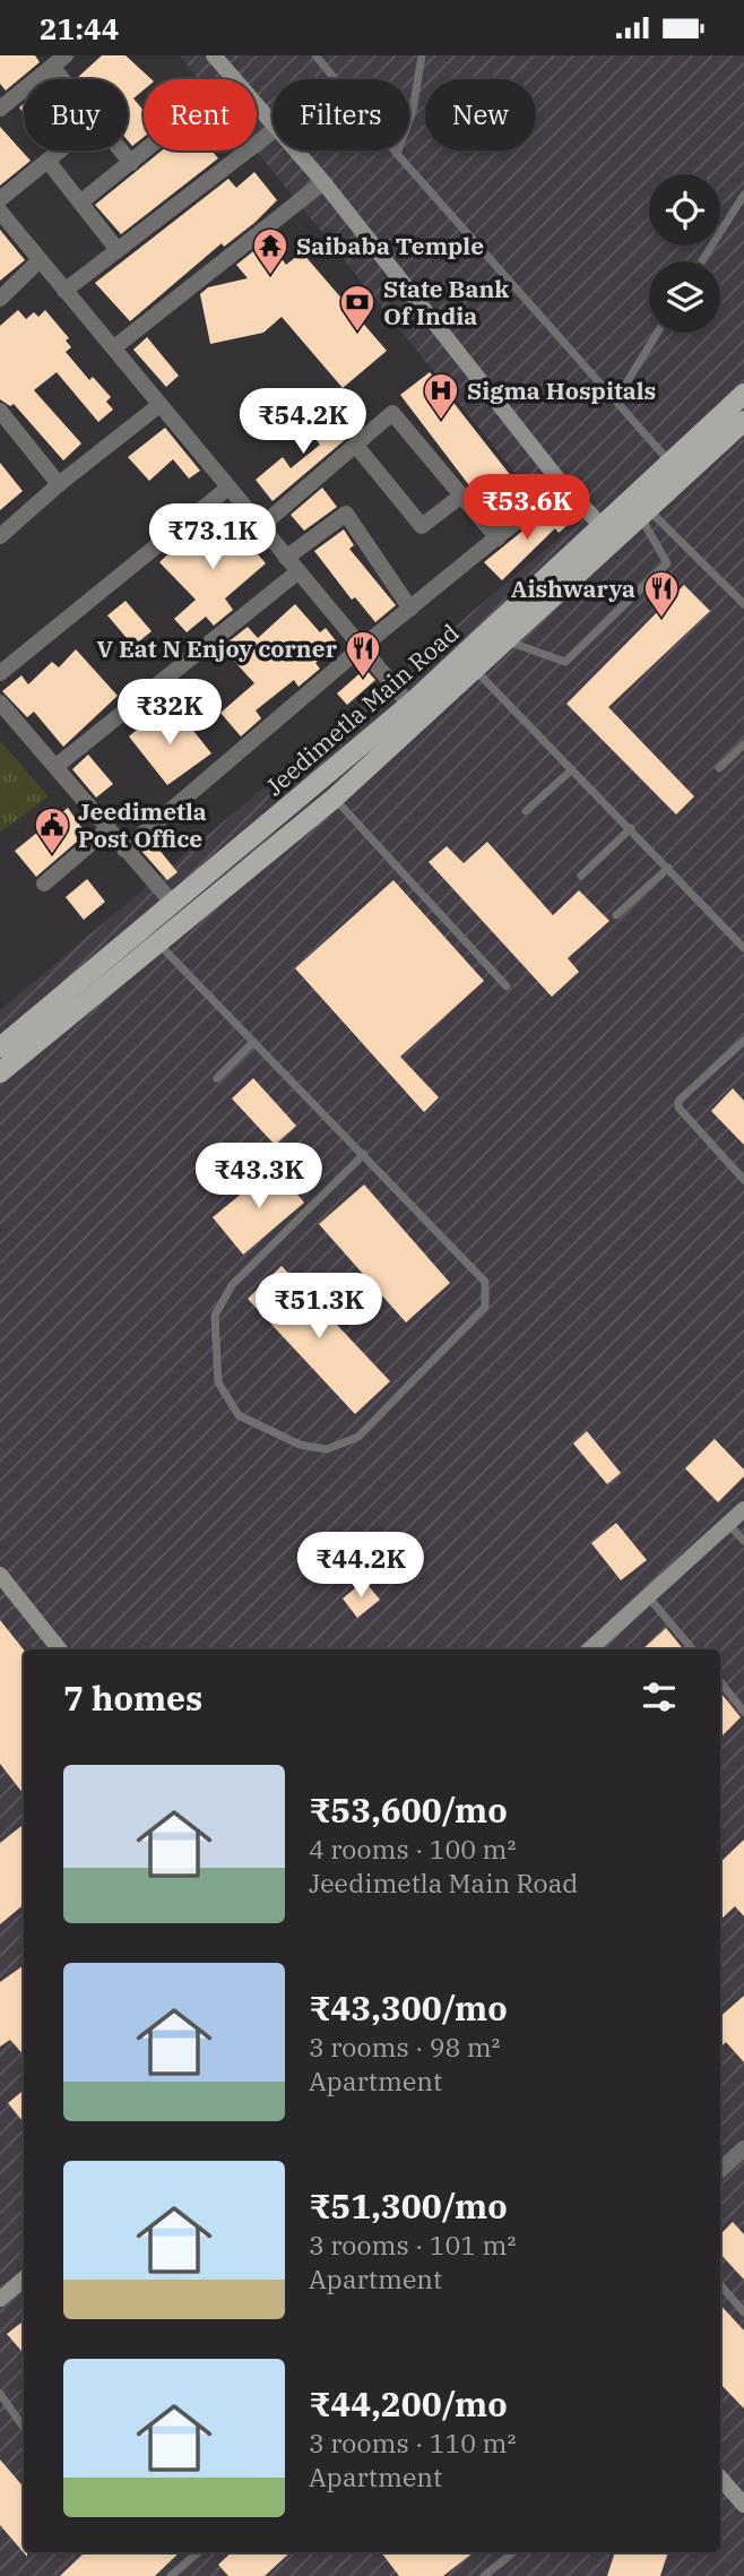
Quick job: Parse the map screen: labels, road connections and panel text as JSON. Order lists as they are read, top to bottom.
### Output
{
  "streets": {
    "main road": ["Jeedimetla Main Road"]
  },
  "places": {
    "temple": ["Saibaba Temple"],
    "bank": ["State Bank Of India"],
    "hospital": ["Sigma Hospitals"],
    "restaurant": ["Aishwarya", "V Eat N Enjoy corner"],
    "public building": ["Jeedimetla Post Office"]
  },
  "page": {
    "status": "21:44",
    "chip": [
      "Buy",
      "Rent",
      "Filters",
      "New"
    ],
    "price": [
      "₹54.2K",
      "₹53.6K",
      "₹73.1K",
      "₹32K",
      "₹43.3K",
      "₹51.3K",
      "₹44.2K"
    ],
    "heading": "7 homes",
    "list": [
      {
        "name": "₹53,600/mo",
        "note": "4 rooms · 100 m² · Jeedimetla Main Road"
      },
      {
        "name": "₹43,300/mo",
        "note": "3 rooms · 98 m² · Apartment"
      },
      {
        "name": "₹51,300/mo",
        "note": "3 rooms · 101 m² · Apartment"
      },
      {
        "name": "₹44,200/mo",
        "note": "3 rooms · 110 m² · Apartment"
      }
    ]
  }
}
